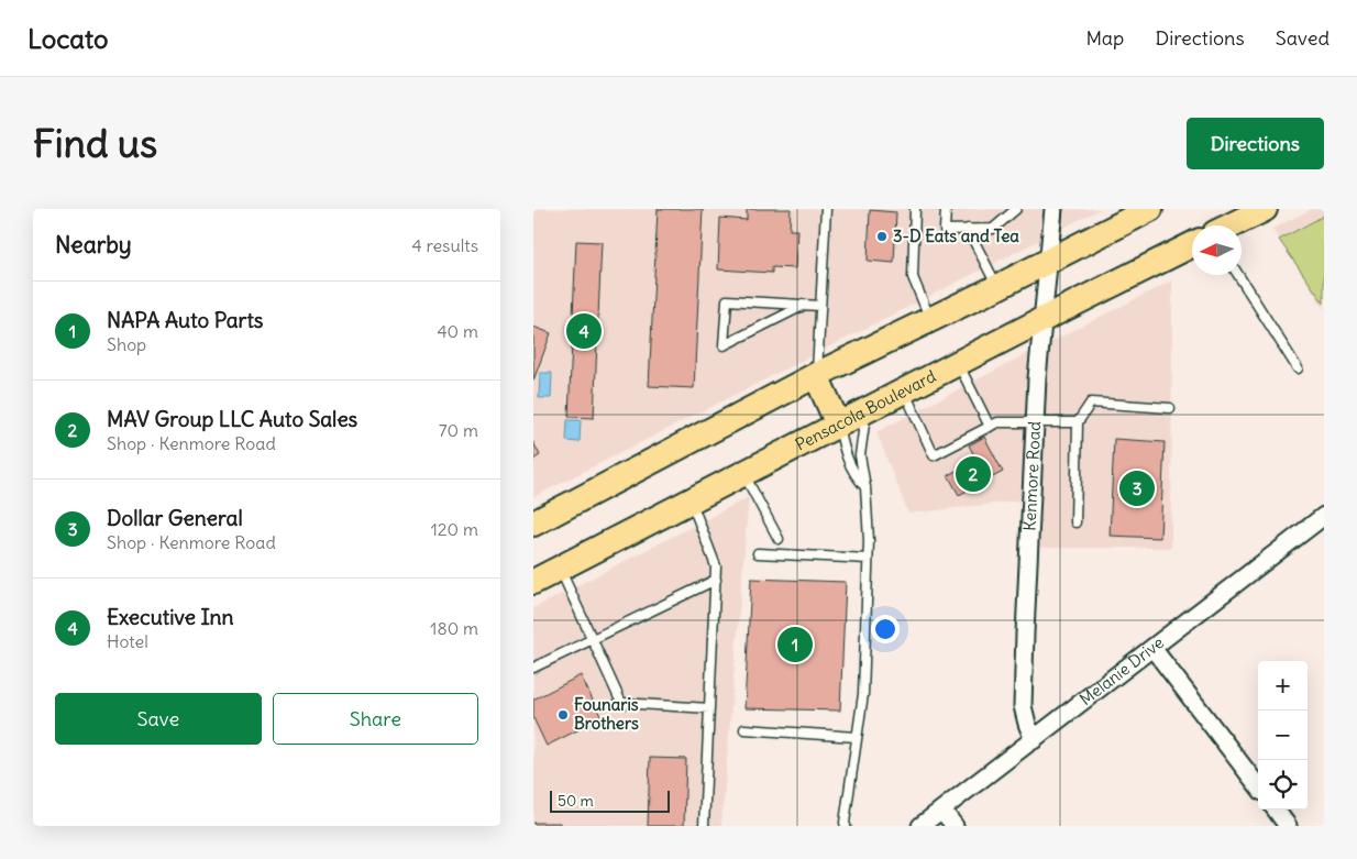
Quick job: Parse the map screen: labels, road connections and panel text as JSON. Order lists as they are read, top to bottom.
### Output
{
  "streets": {
    "main road": ["Pensacola Boulevard"],
    "street": ["Kenmore Road", "Melanie Drive"]
  },
  "crossings": [
    ["Pensacola Boulevard", "Kenmore Road"],
    ["Kenmore Road", "Melanie Drive"]
  ],
  "places": ["3-D Eats and Tea", "Founaris Brothers"],
  "scale_bar": "50 m",
  "north": "left",
  "page": {
    "header": "Locato",
    "nav": ["Map", "Directions", "Saved"],
    "buttons": [
      "Directions",
      ["Save", "Share"]
    ],
    "title": "Find us",
    "heading": ["Nearby", "4 results"],
    "list": [
      {
        "mark": "1",
        "name": "NAPA Auto Parts",
        "note": "Shop",
        "value": "40 m"
      },
      {
        "mark": "2",
        "name": "MAV Group LLC Auto Sales",
        "note": "Shop · Kenmore Road",
        "value": "70 m"
      },
      {
        "mark": "3",
        "name": "Dollar General",
        "note": "Shop · Kenmore Road",
        "value": "120 m"
      },
      {
        "mark": "4",
        "name": "Executive Inn",
        "note": "Hotel",
        "value": "180 m"
      }
    ],
    "pins": [
      "4",
      "2",
      "3",
      "1"
    ],
    "map_buttons": ["+", "−"],
    "scale": "50 m"
  }
}
